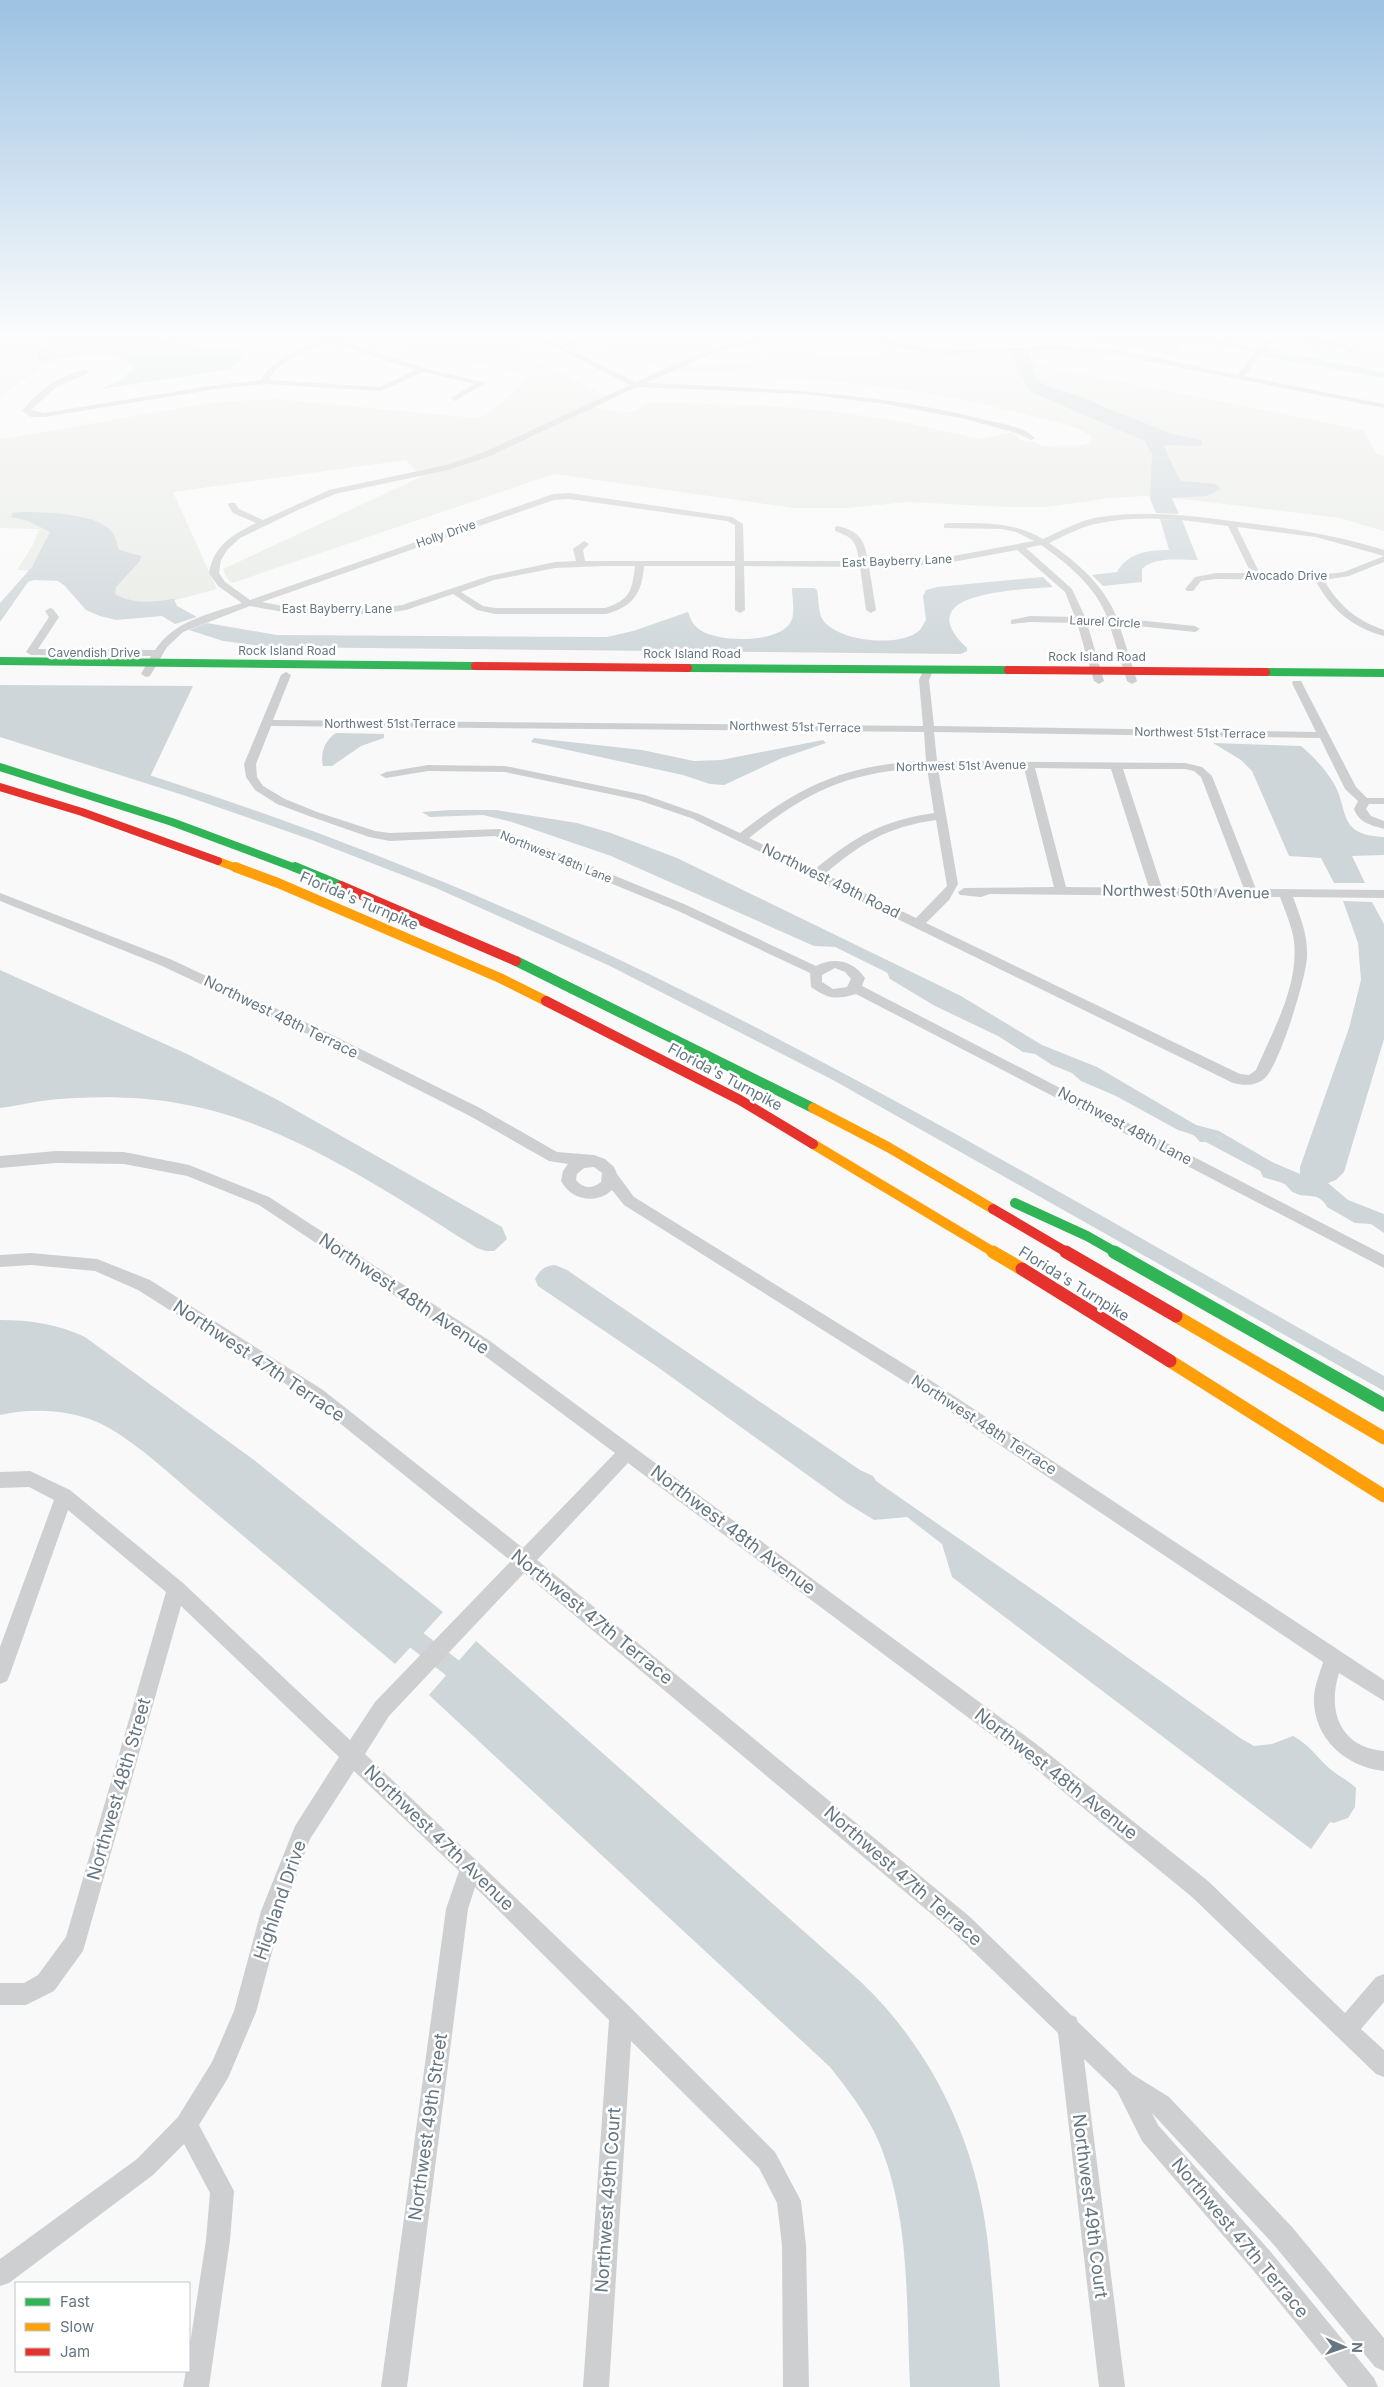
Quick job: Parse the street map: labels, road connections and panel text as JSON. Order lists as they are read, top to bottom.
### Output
{
  "streets": {
    "main road": ["Rock Island Road", "Florida's Turnpike"],
    "street": [
      "Holly Drive",
      "East Bayberry Lane",
      "Avocado Drive",
      "Laurel Circle",
      "Cavendish Drive",
      "Northwest 51st Terrace",
      "Northwest 51st Avenue",
      "Northwest 48th Lane",
      "Northwest 49th Road",
      "Northwest 50th Avenue",
      "Northwest 48th Terrace",
      "Northwest 48th Avenue",
      "Northwest 47th Terrace",
      "Northwest 48th Street",
      "Northwest 47th Avenue",
      "Highland Drive",
      "Northwest 49th Street",
      "Northwest 49th Court"
    ]
  },
  "crossings": [
    ["Holly Drive", "East Bayberry Lane"],
    ["Holly Drive", "Rock Island Road"],
    ["Holly Drive", "Cavendish Drive"],
    ["Rock Island Road", "Northwest 48th Lane"],
    ["Northwest 51st Terrace", "Northwest 48th Lane"],
    ["Northwest 51st Avenue", "Northwest 49th Road"],
    ["Northwest 51st Avenue", "Northwest 50th Avenue"],
    ["Northwest 49th Road", "Northwest 50th Avenue"],
    ["Northwest 48th Avenue", "Highland Drive"],
    ["Northwest 47th Terrace", "Highland Drive"],
    ["Northwest 47th Terrace", "Northwest 49th Court"],
    ["Northwest 48th Street", "Northwest 47th Avenue"],
    ["Northwest 47th Avenue", "Highland Drive"],
    ["Northwest 47th Avenue", "Northwest 49th Street"],
    ["Northwest 47th Avenue", "Northwest 49th Court"]
  ],
  "legend": ["Fast", "Slow", "Jam"],
  "north": "right"
}
